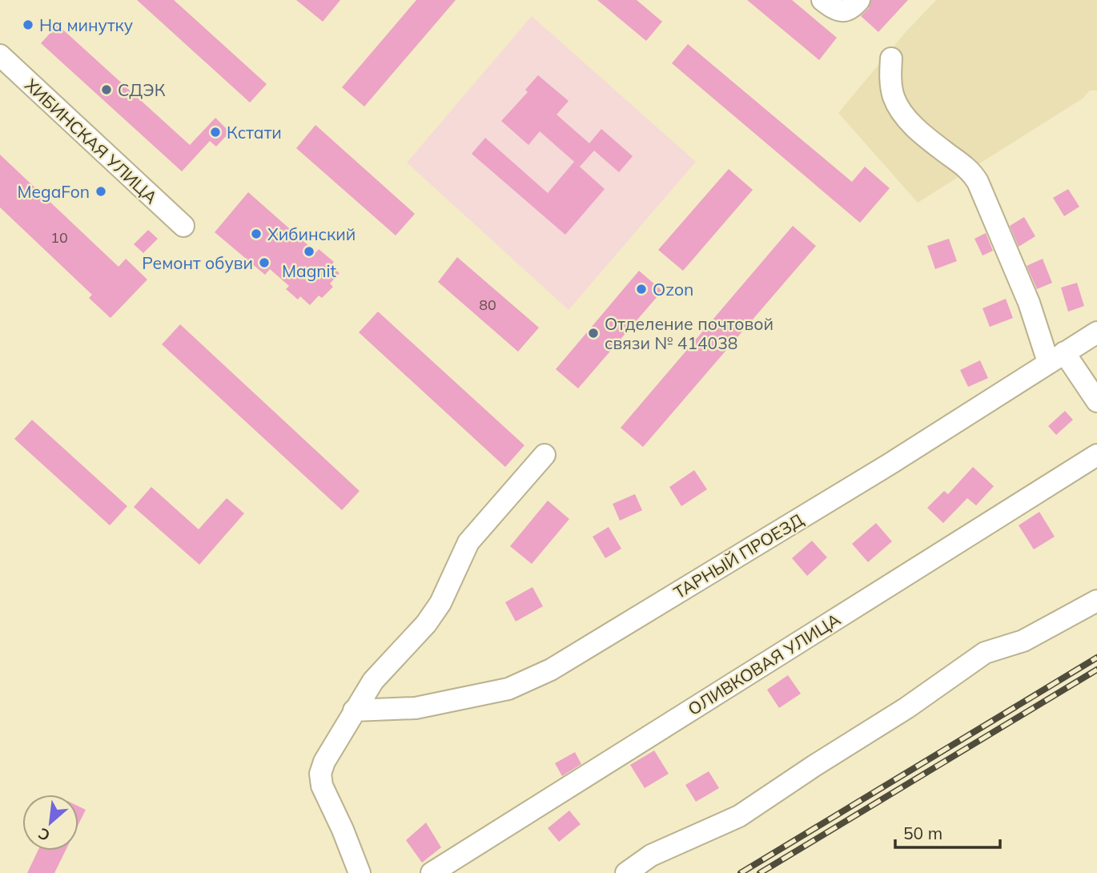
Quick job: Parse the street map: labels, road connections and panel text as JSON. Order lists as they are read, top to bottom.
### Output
{
  "streets": {
    "street": ["ХИБИНСКАЯ УЛИЦА", "ТАРНЫЙ ПРОЕЗД", "ОЛИВКОВАЯ УЛИЦА"]
  },
  "places": [
    "На минутку",
    "СДЭК",
    "Кстати",
    "MegaFon",
    "Хибинский",
    "Magnit",
    "Ремонт обуви",
    "Ozon",
    "Отделение почтовой связи № 414038"
  ],
  "house_numbers": ["10", "80"],
  "scale_bar": "50 m",
  "north": "bottom left"
}
